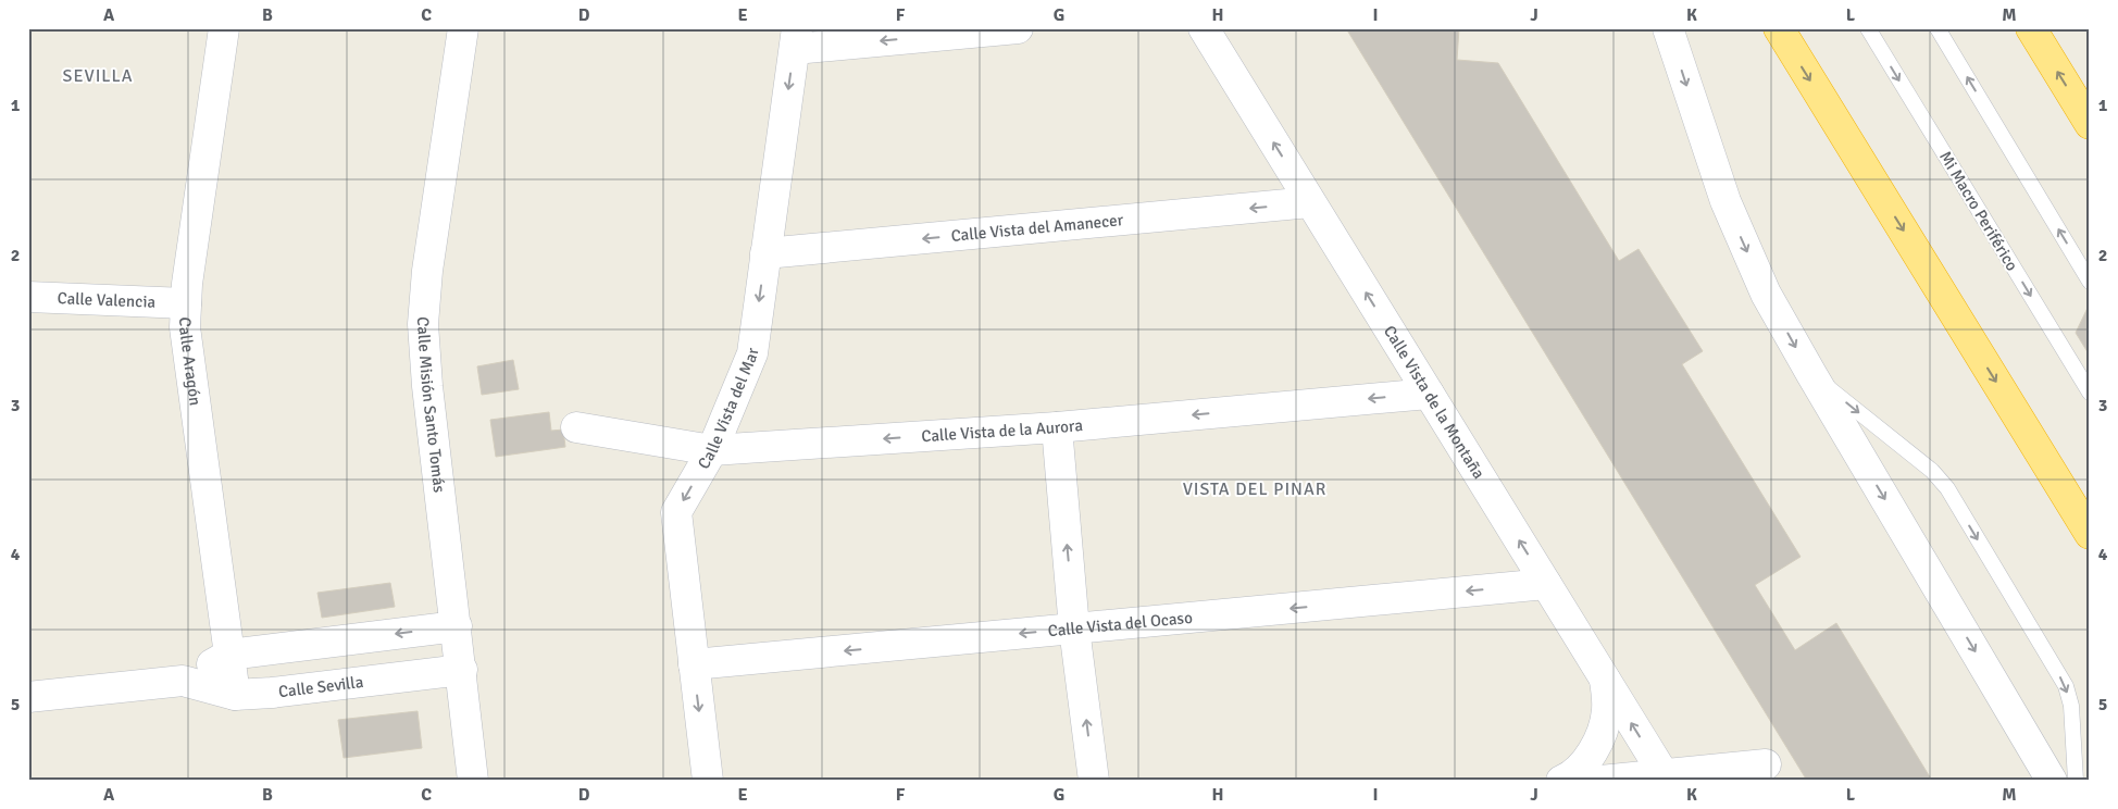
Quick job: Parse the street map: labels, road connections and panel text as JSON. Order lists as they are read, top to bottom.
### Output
{
  "streets": {
    "street": [
      "Calle Vista del Amanecer",
      "Calle Valencia",
      "Calle Aragón",
      "Calle Vista de la Montaña",
      "Calle Misión Santo Tomás",
      "Calle Vista del Mar",
      "Calle Vista de la Aurora",
      "Calle Vista del Ocaso",
      "Calle Sevilla"
    ],
    "lane": ["Mi Macro Periférico"]
  },
  "crossings": [
    ["Calle Vista del Amanecer", "Calle Vista de la Montaña"],
    ["Calle Vista del Amanecer", "Calle Vista del Mar"],
    ["Calle Valencia", "Calle Aragón"],
    ["Calle Aragón", "Calle Sevilla"],
    ["Calle Vista de la Montaña", "Calle Vista de la Aurora"],
    ["Calle Vista de la Montaña", "Calle Vista del Ocaso"],
    ["Calle Misión Santo Tomás", "Calle Sevilla"],
    ["Calle Vista del Mar", "Calle Vista de la Aurora"],
    ["Calle Vista del Mar", "Calle Vista del Ocaso"]
  ],
  "one_way": [
    "Calle Vista de la Montaña",
    "Calle Vista del Mar",
    "Calle Vista de la Aurora",
    "Calle Vista del Ocaso"
  ],
  "districts": ["SEVILLA", "VISTA DEL PINAR"],
  "grid": {
    "columns": [
      "A",
      "B",
      "C",
      "D",
      "E",
      "F",
      "G",
      "H",
      "I",
      "J",
      "K",
      "L",
      "M"
    ],
    "rows": [
      "1",
      "2",
      "3",
      "4",
      "5"
    ]
  }
}
